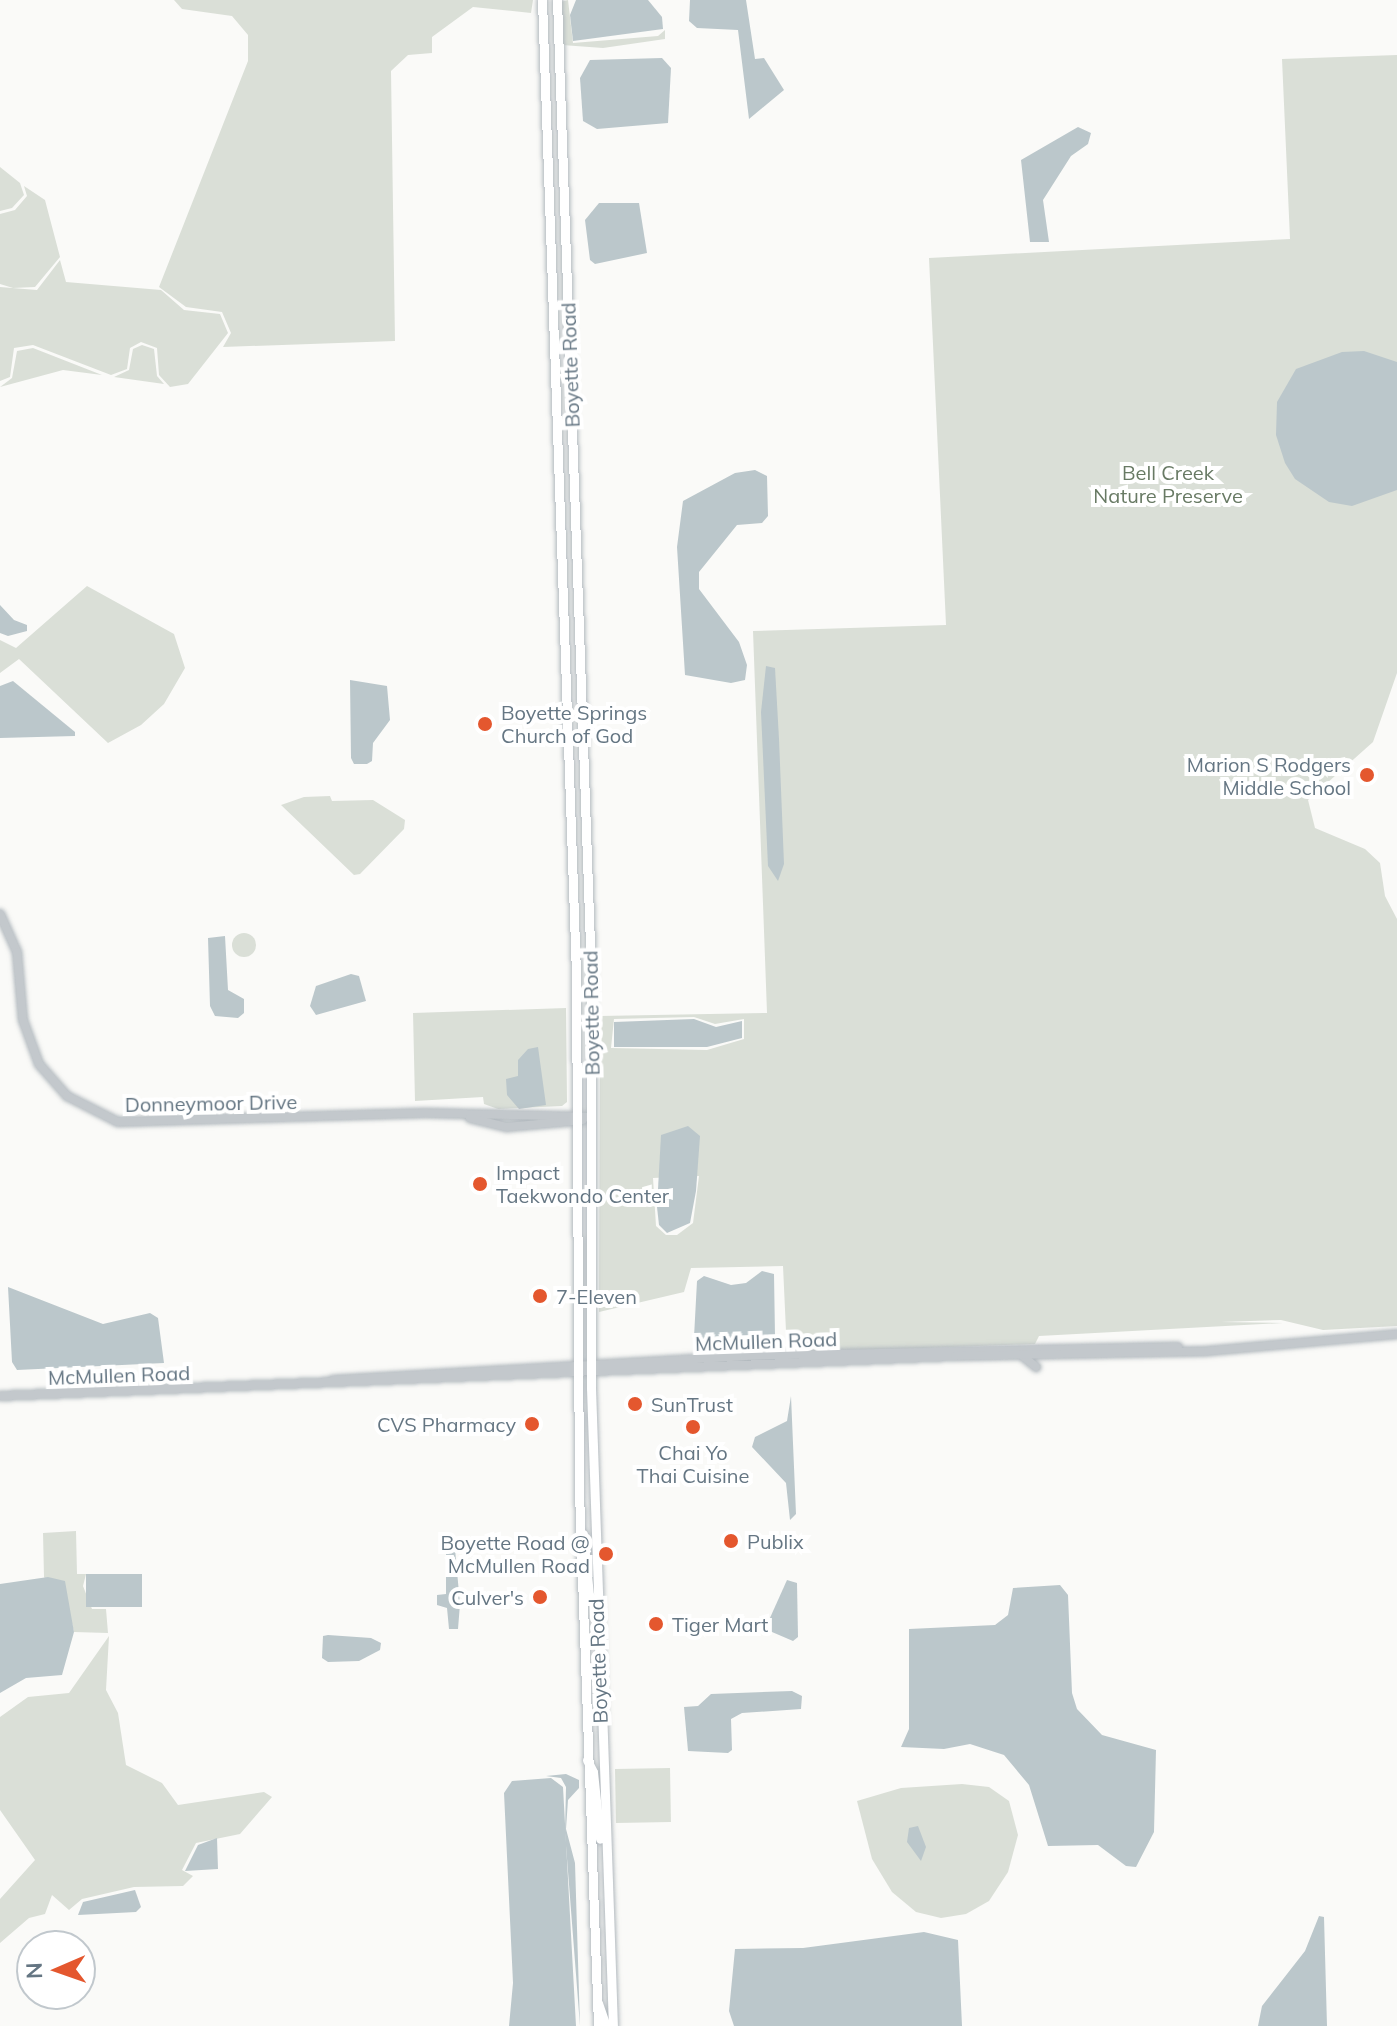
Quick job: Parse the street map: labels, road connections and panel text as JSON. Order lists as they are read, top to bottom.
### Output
{
  "streets": {
    "main road": ["Boyette Road"],
    "street": ["Donneymoor Drive", "McMullen Road"]
  },
  "crossings": [
    ["Boyette Road", "Donneymoor Drive"],
    ["Boyette Road", "McMullen Road"]
  ],
  "parks": ["Bell Creek Nature Preserve"],
  "places": [
    "Boyette Springs Church of God",
    "Marion S Rodgers Middle School",
    "Impact Taekwondo Center",
    "7-Eleven",
    "SunTrust",
    "CVS Pharmacy",
    "Chai Yo Thai Cuisine",
    "Publix",
    "Boyette Road @ McMullen Road",
    "Culver's",
    "Tiger Mart"
  ],
  "north": "left"
}
